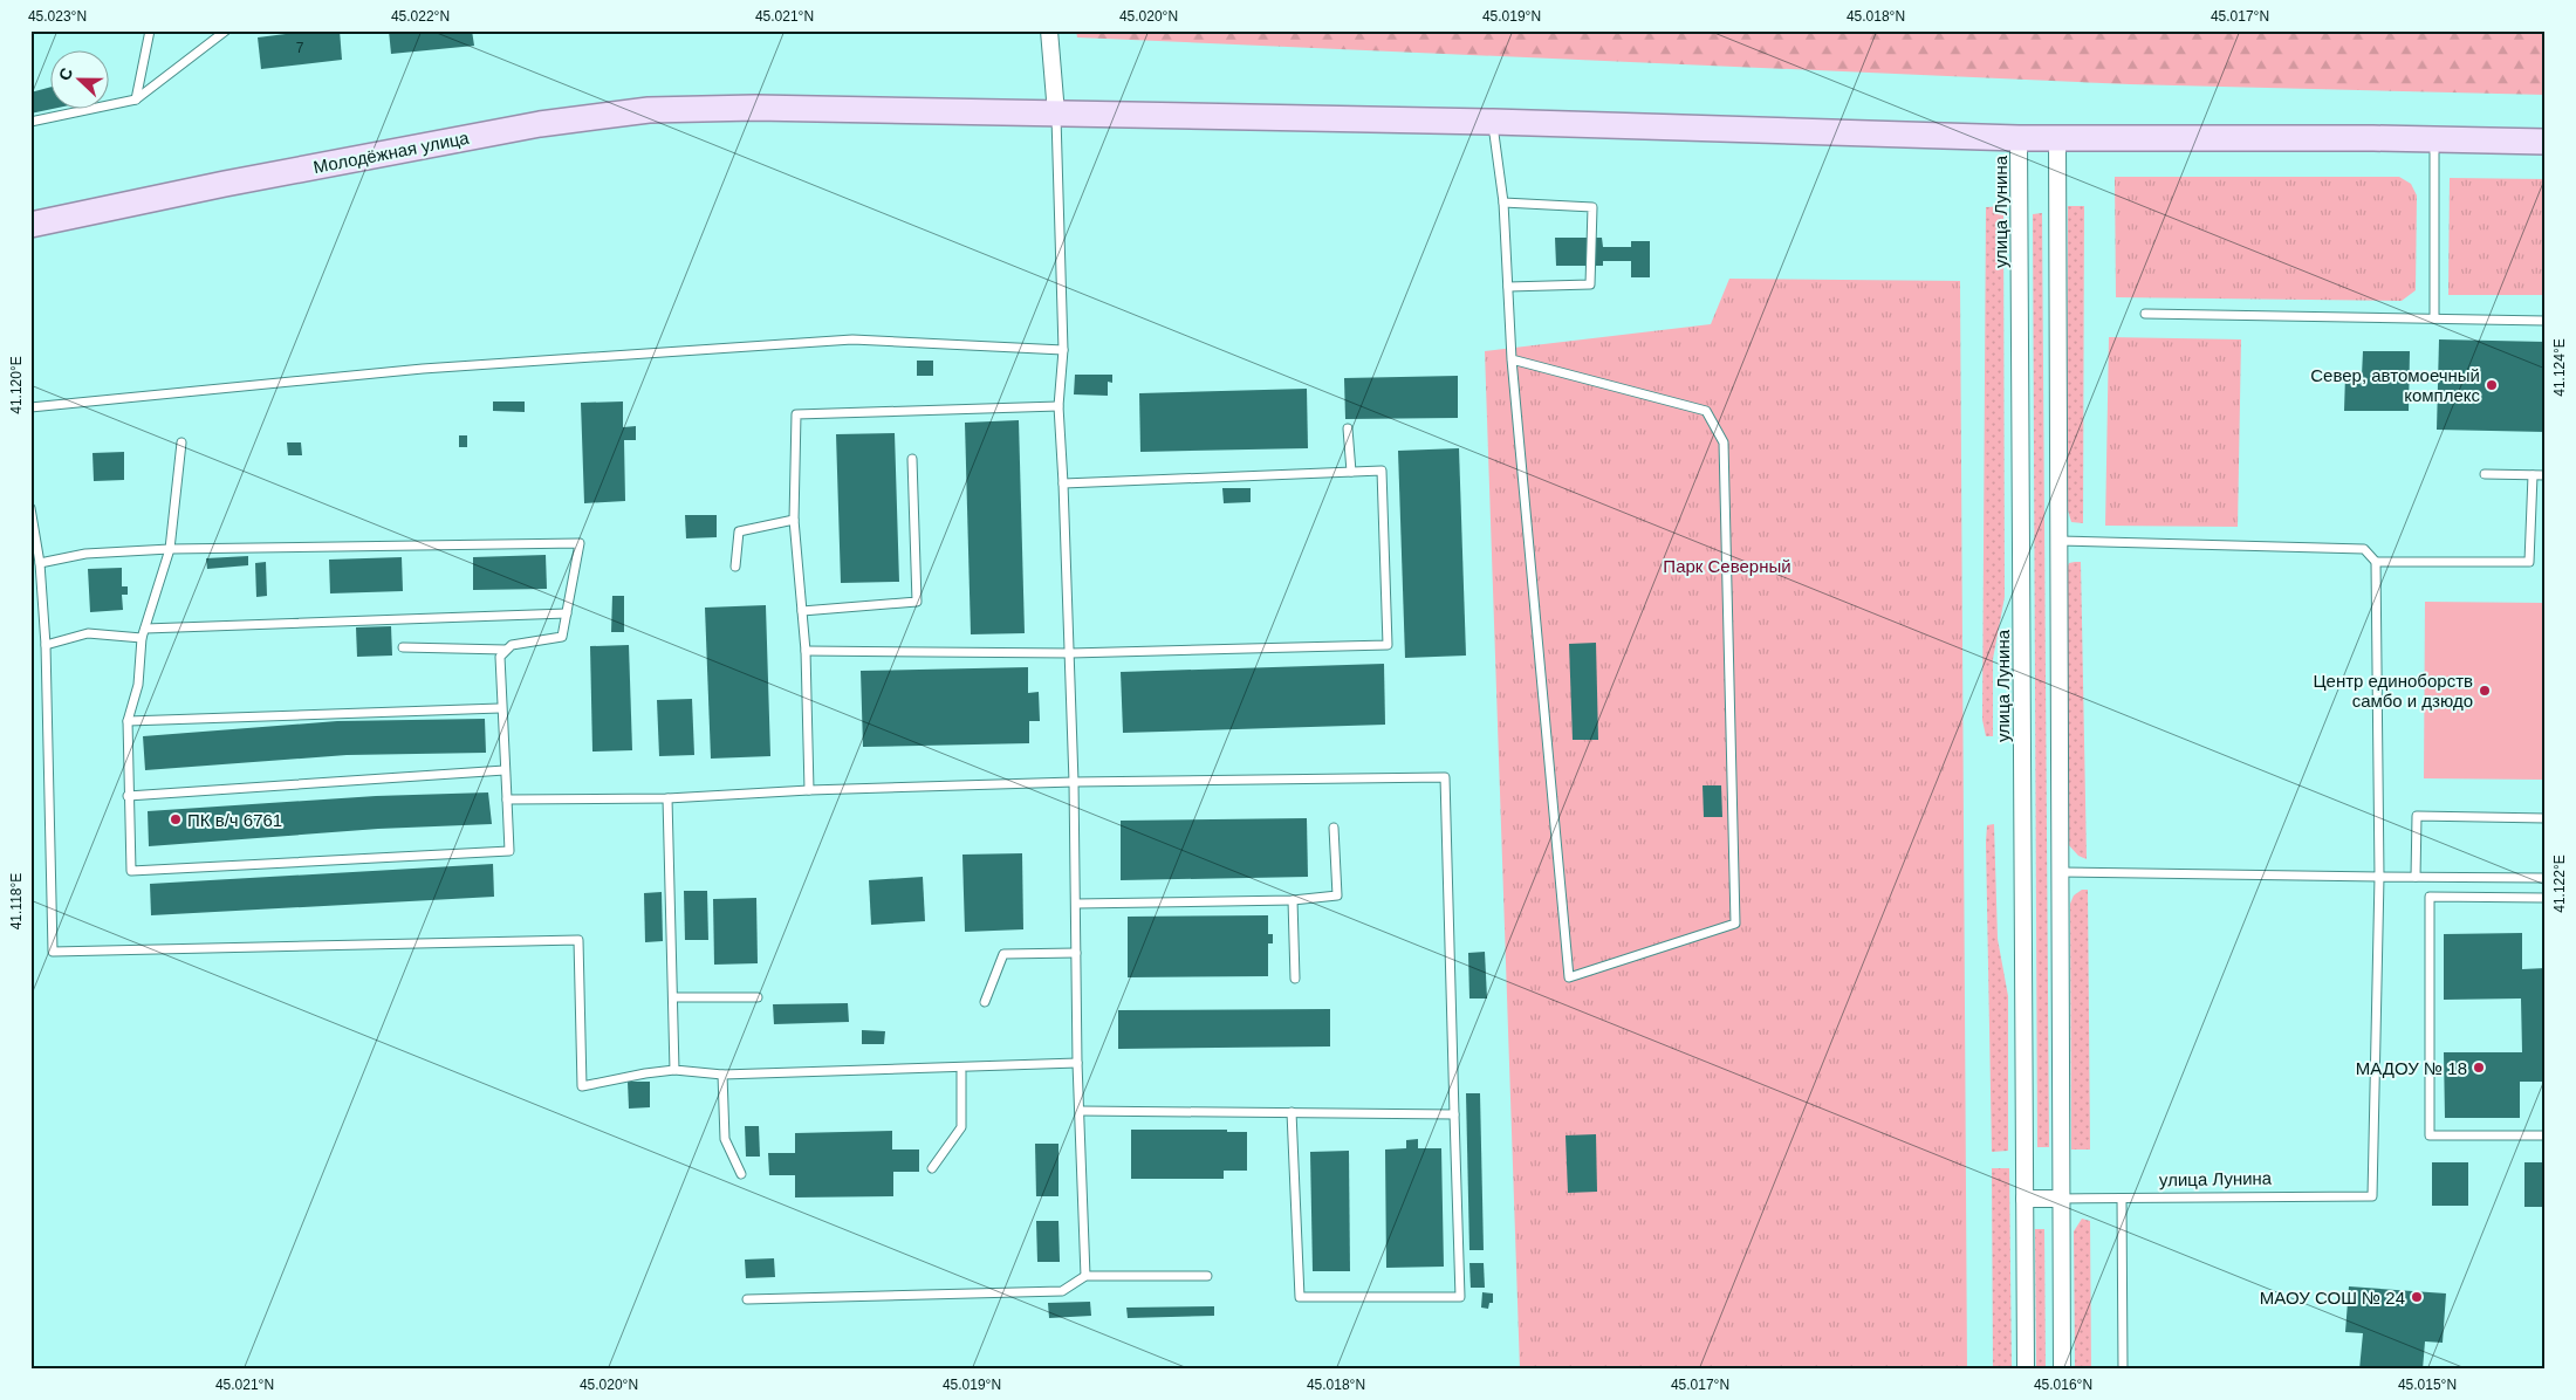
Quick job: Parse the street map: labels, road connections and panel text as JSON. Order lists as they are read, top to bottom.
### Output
{
  "streets": {
    "main road": ["Молодёжная улица"],
    "street": ["улица Лунина"]
  },
  "crossings": [
    ["Молодёжная улица", "улица Лунина"]
  ],
  "parks": ["Парк Северный"],
  "places": [
    "Север, автомоечный комплекс",
    "Центр единоборств самбо и дзюдо",
    "ПК в/ч 6761",
    "МАДОУ № 18",
    "МАОУ СОШ № 24"
  ],
  "house_numbers": ["7"],
  "north": "left",
  "coordinates": [
    "45.023°N",
    "45.022°N",
    "45.021°N",
    "45.020°N",
    "45.019°N",
    "45.018°N",
    "45.017°N",
    "41.124°E",
    "41.120°E",
    "41.122°E",
    "41.118°E",
    "45.016°N",
    "45.015°N"
  ]
}
